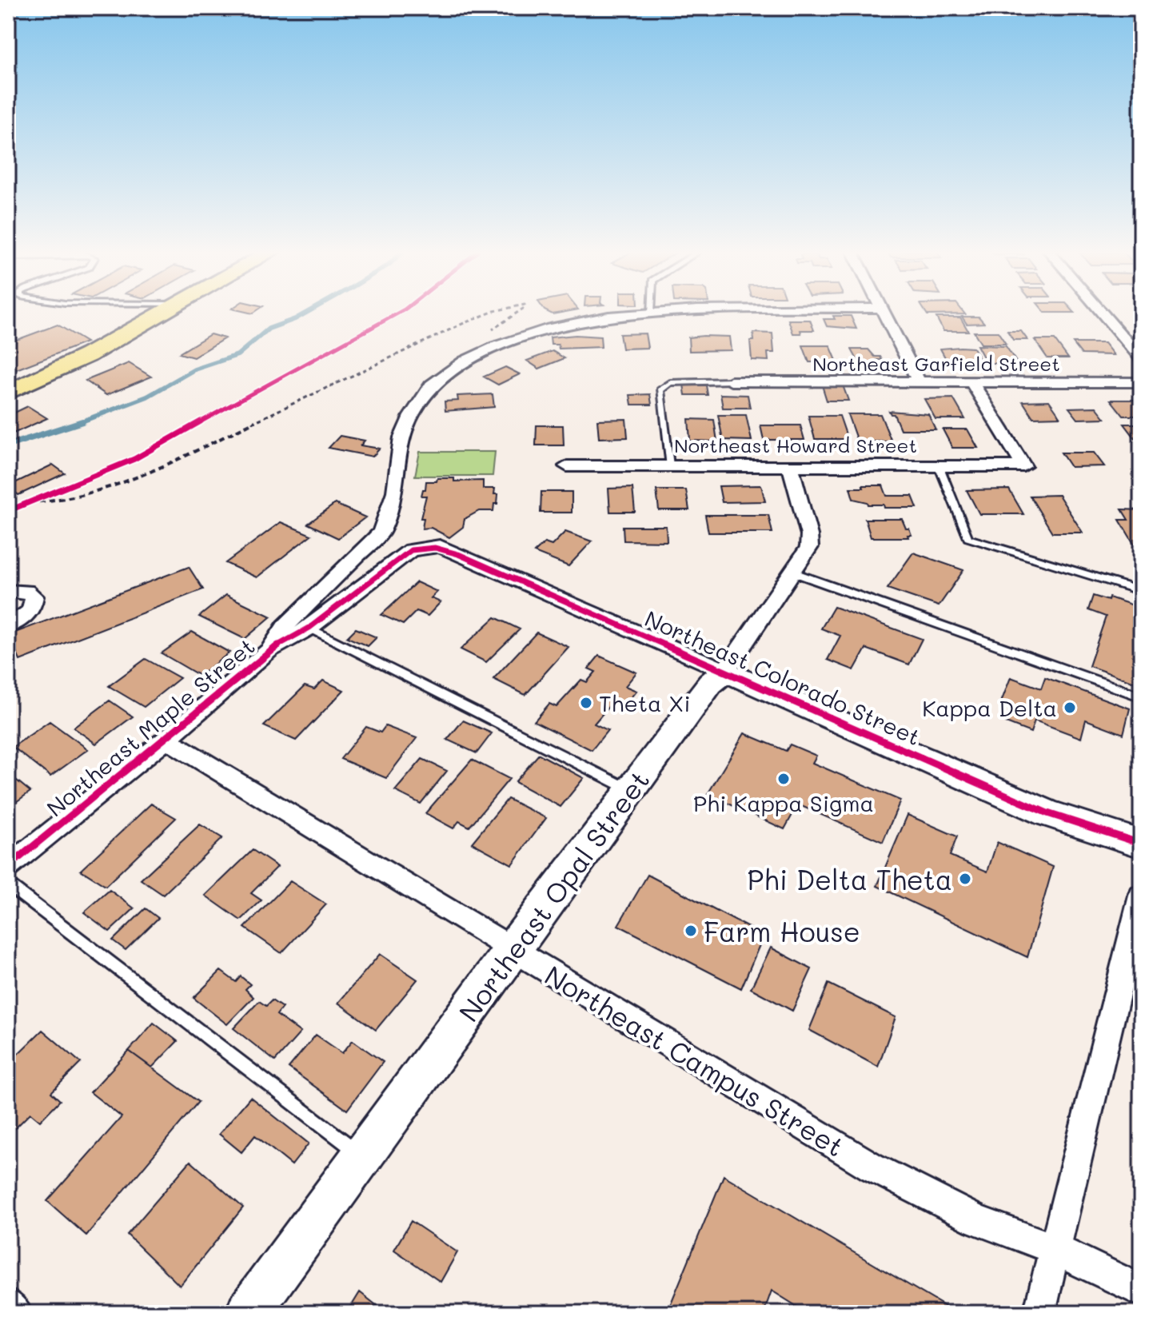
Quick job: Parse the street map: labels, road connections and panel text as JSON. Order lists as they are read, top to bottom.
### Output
{
  "streets": {
    "street": [
      "Northeast Garfield Street",
      "Northeast Howard Street",
      "Northeast Colorado Street",
      "Northeast Maple Street",
      "Northeast Opal Street",
      "Northeast Campus Street"
    ]
  },
  "crossings": [
    ["Northeast Garfield Street", "Northeast Howard Street"],
    ["Northeast Howard Street", "Northeast Opal Street"],
    ["Northeast Colorado Street", "Northeast Maple Street"],
    ["Northeast Colorado Street", "Northeast Opal Street"],
    ["Northeast Maple Street", "Northeast Campus Street"],
    ["Northeast Opal Street", "Northeast Campus Street"]
  ],
  "places": [
    "Theta Xi",
    "Kappa Delta",
    "Phi Kappa Sigma",
    "Phi Delta Theta",
    "Farm House"
  ]
}
